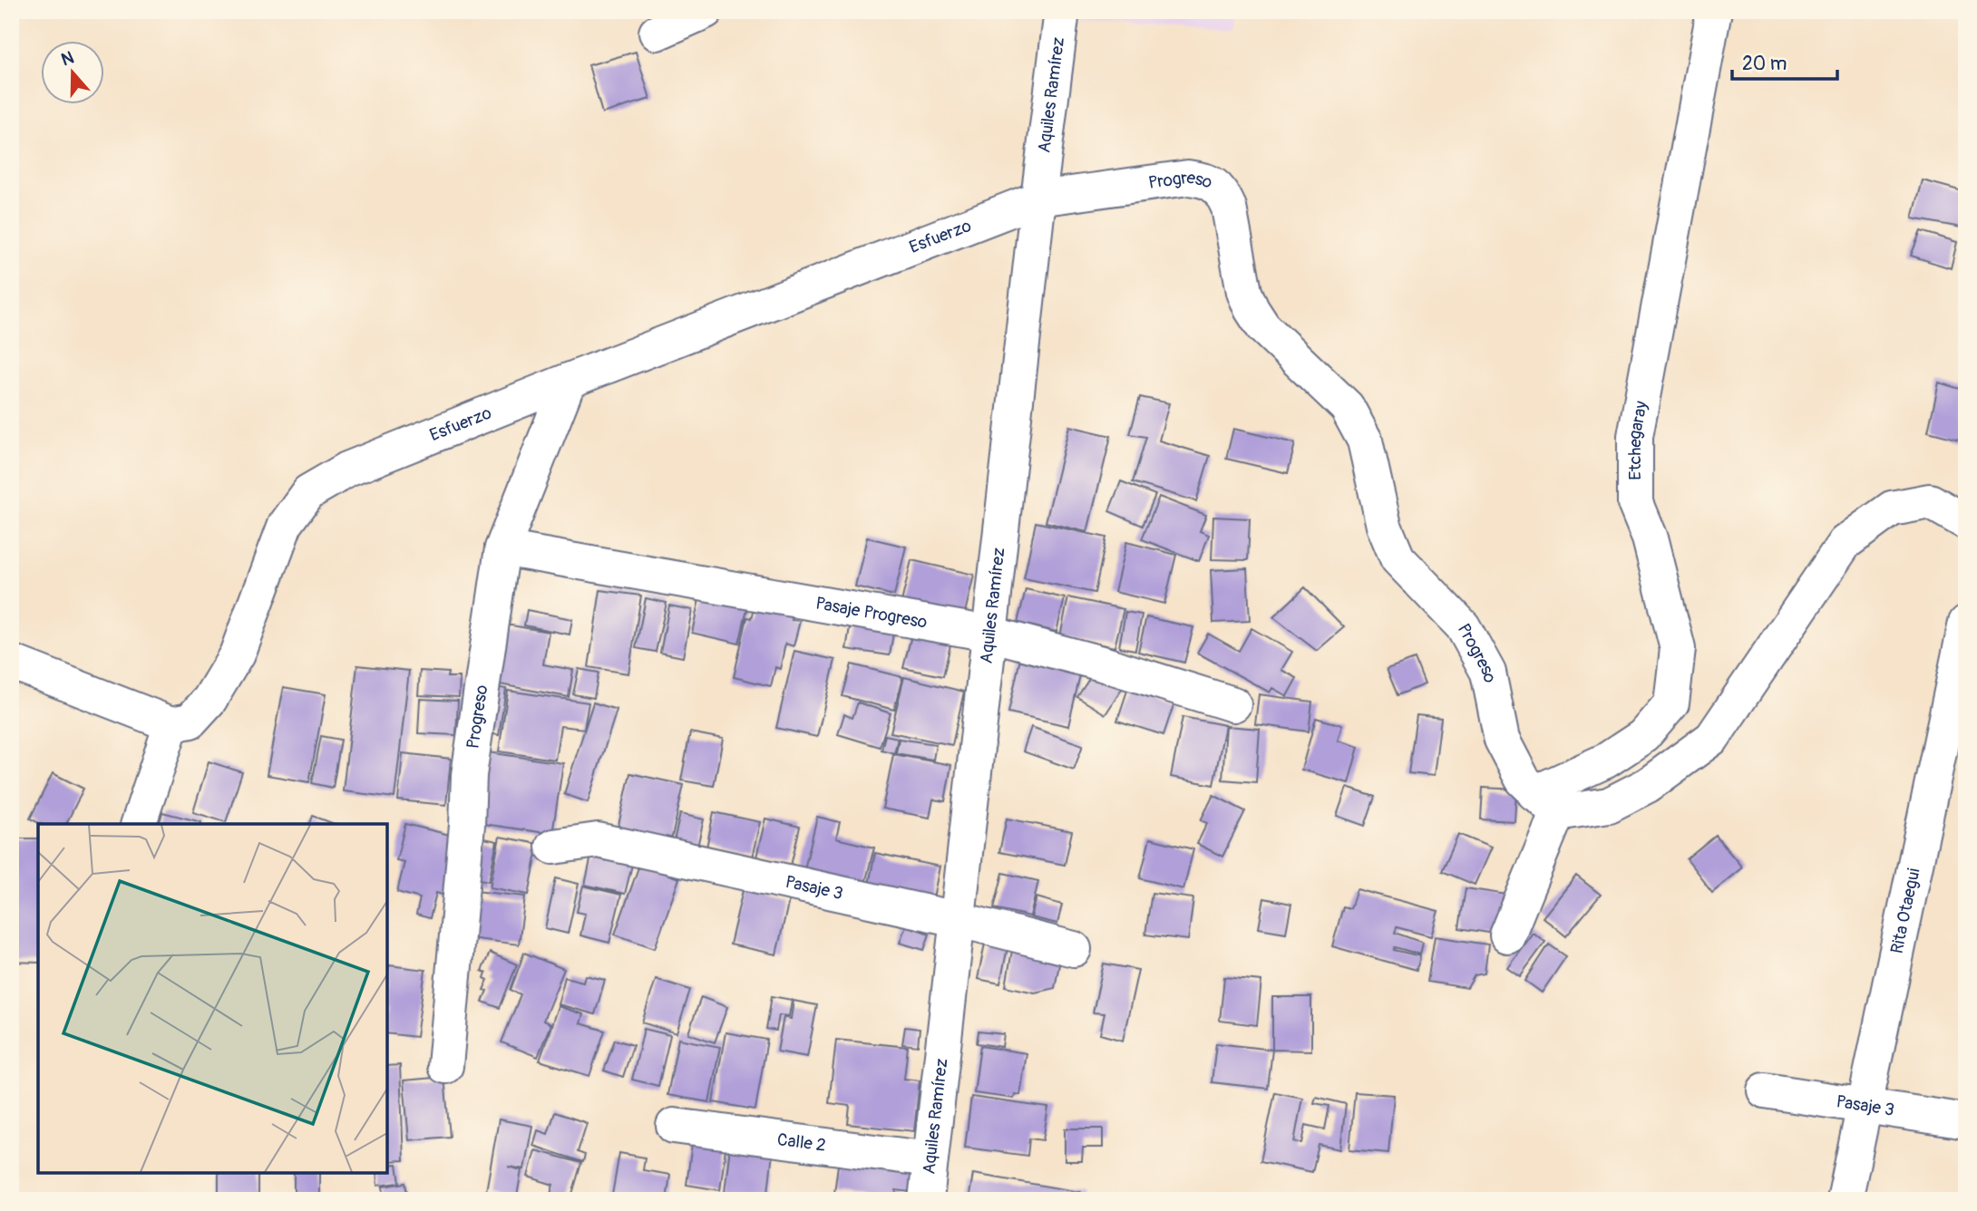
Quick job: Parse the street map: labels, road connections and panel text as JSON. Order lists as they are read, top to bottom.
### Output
{
  "streets": {
    "street": [
      "Aquiles Ramírez",
      "Progreso",
      "Esfuerzo",
      "Etchegaray",
      "Pasaje Progreso",
      "Pasaje 3",
      "Rita Otaegui",
      "Calle 2"
    ]
  },
  "crossings": [
    ["Aquiles Ramírez", "Progreso"],
    ["Aquiles Ramírez", "Esfuerzo"],
    ["Aquiles Ramírez", "Pasaje Progreso"],
    ["Aquiles Ramírez", "Pasaje 3"],
    ["Aquiles Ramírez", "Calle 2"],
    ["Progreso", "Esfuerzo"],
    ["Progreso", "Etchegaray"],
    ["Progreso", "Pasaje Progreso"],
    ["Pasaje 3", "Rita Otaegui"]
  ],
  "scale_bar": "20 m",
  "north": "top"
}
